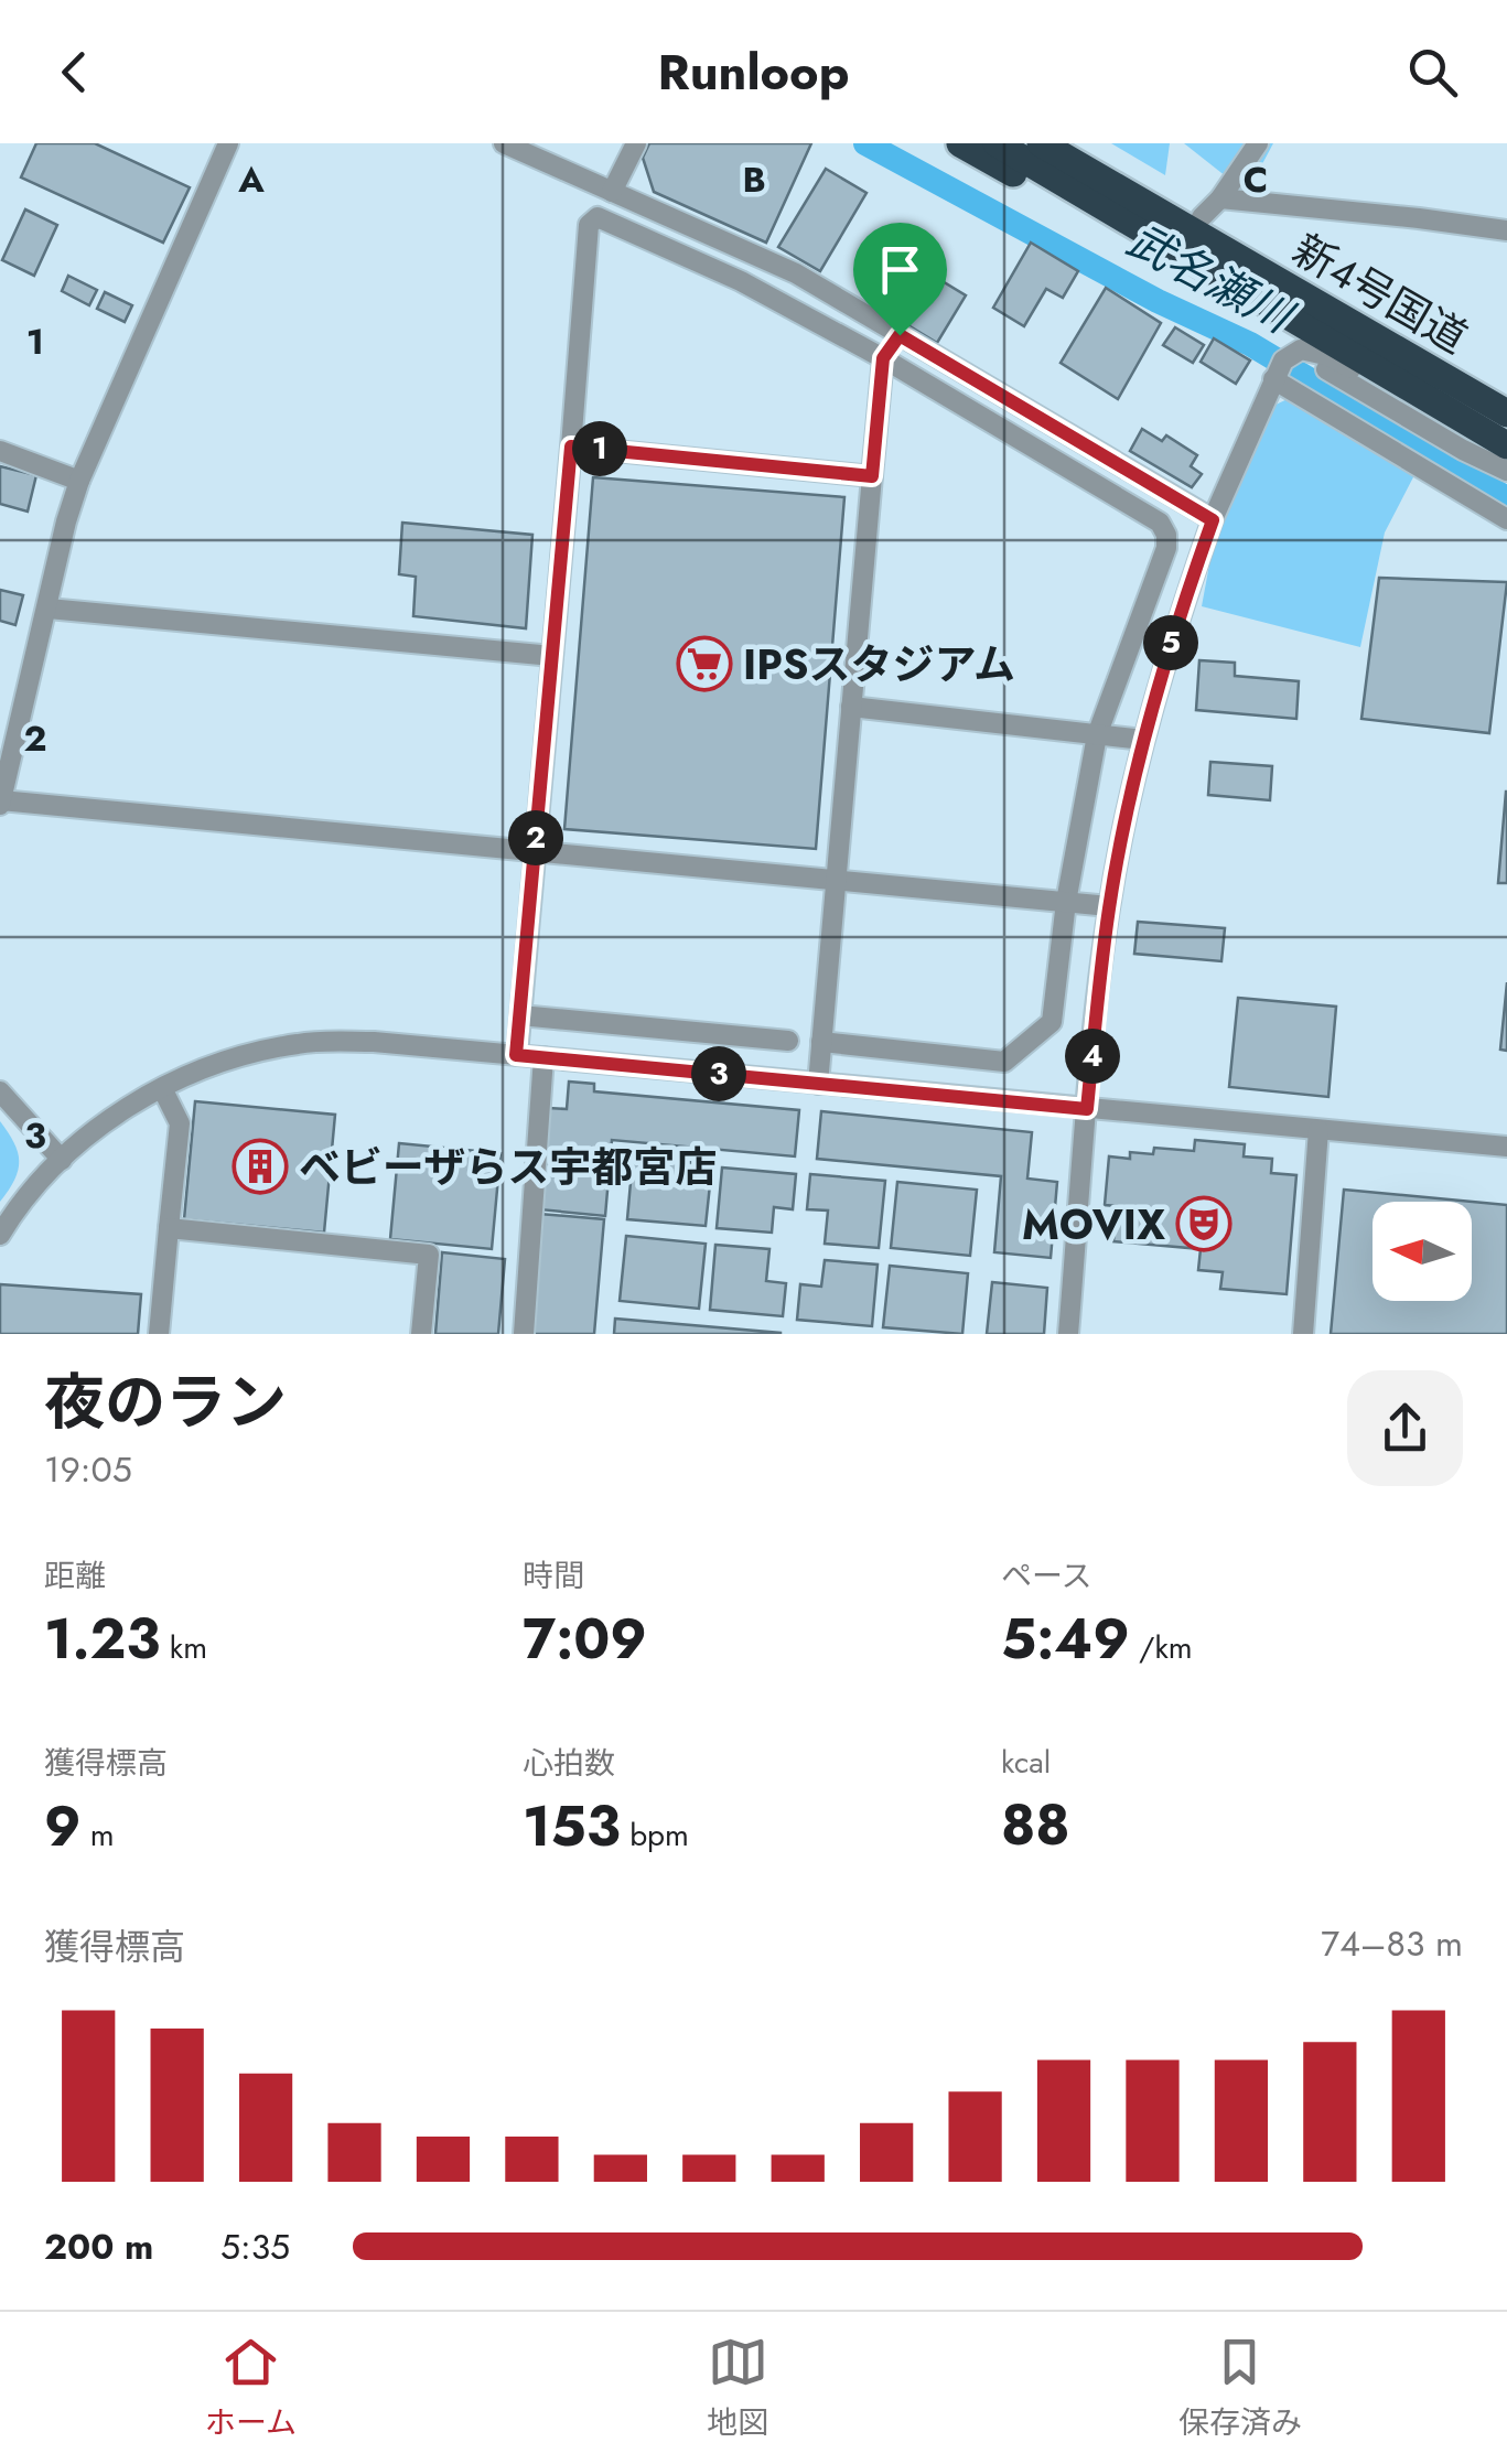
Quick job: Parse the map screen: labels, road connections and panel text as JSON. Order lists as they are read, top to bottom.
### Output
{
  "streets": {
    "highway": ["新4号国道"]
  },
  "water": ["武名瀬川"],
  "places": {
    "supermarket": ["IPSスタジアム"],
    "building": ["ベビーザらス宇都宮店"],
    "theatre": ["MOVIX"]
  },
  "north": "left",
  "page": {
    "header": "Runloop",
    "pins": [
      "1",
      "5",
      "2",
      "4",
      "3"
    ],
    "heading": ["夜のラン", "19:05"],
    "stats": [
      ["距離", "1.23 km"],
      ["時間", "7:09"],
      ["ペース", "5:49 /km"],
      ["獲得標高", "9 m"],
      ["心拍数", "153 bpm"],
      ["kcal", "88"]
    ],
    "chart": ["獲得標高", "74–83 m"],
    "list": [
      {
        "name": "200 m",
        "note": "5:35"
      }
    ],
    "tabs": ["ホーム", "地図", "保存済み"]
  },
  "grid": {
    "columns": ["A", "B", "C"],
    "rows": ["1", "2", "3"]
  }
}
